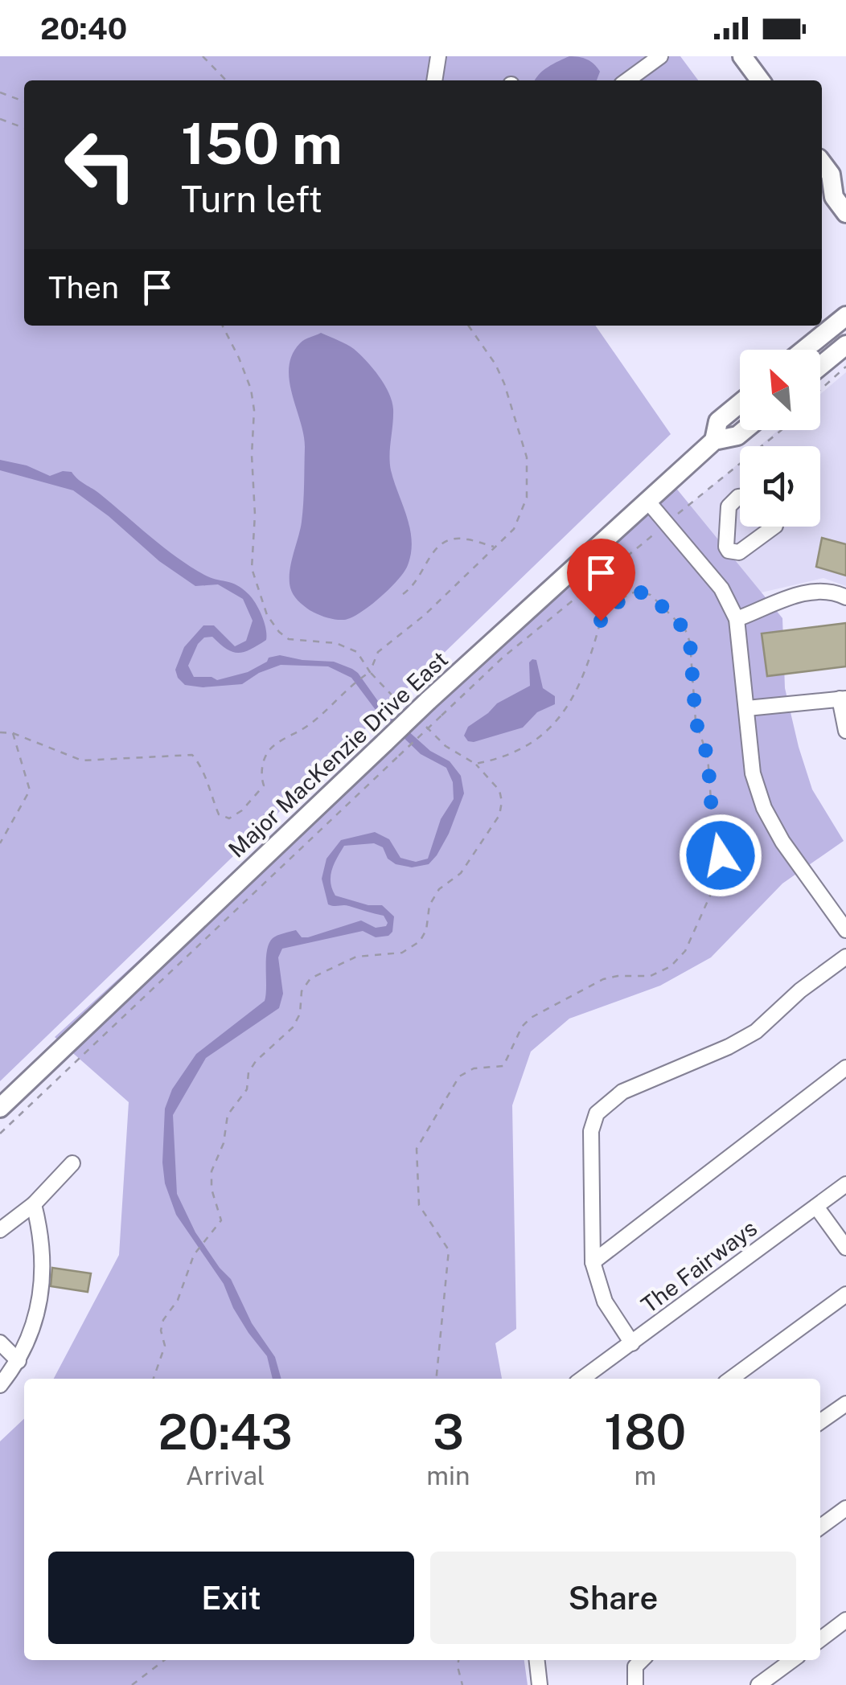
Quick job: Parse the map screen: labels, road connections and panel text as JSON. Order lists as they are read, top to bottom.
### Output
{
  "streets": {
    "main road": ["Major MacKenzie Drive East"],
    "street": ["The Fairways"]
  },
  "north": "top left",
  "page": {
    "status": "20:40",
    "turn": ["150 m", "Turn left"],
    "then": "Then",
    "eta": [
      "20:43",
      "Arrival",
      "3",
      "min",
      "180",
      "m"
    ],
    "buttons": ["Exit", "Share"]
  }
}
